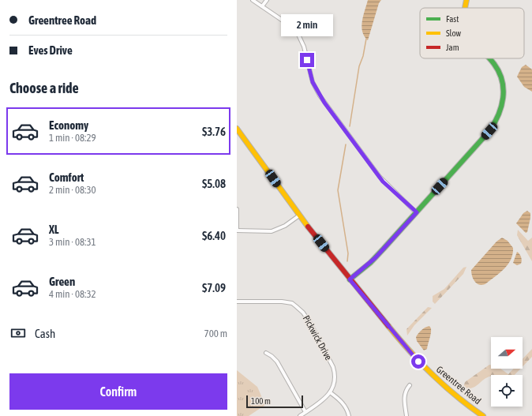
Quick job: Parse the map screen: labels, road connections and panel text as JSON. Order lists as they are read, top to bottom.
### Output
{
  "streets": {
    "main road": ["Greentree Road"],
    "street": ["Pickwick Drive"]
  },
  "legend": ["Fast", "Slow", "Jam"],
  "scale_bar": "100 m",
  "north": "right",
  "page": {
    "banner": ["Greentree Road", "Eves Drive"],
    "bubble": "2 min",
    "heading": "Choose a ride",
    "list": [
      {
        "name": "Economy",
        "note": "1 min · 08:29",
        "value": "$3.76"
      },
      {
        "name": "Comfort",
        "note": "2 min · 08:30",
        "value": "$5.08"
      },
      {
        "name": "XL",
        "note": "3 min · 08:31",
        "value": "$6.40"
      },
      {
        "name": "Green",
        "note": "4 min · 08:32",
        "value": "$7.09"
      }
    ],
    "pay": ["Cash", "700 m"],
    "buttons": "Confirm",
    "scale": "100 m"
  }
}
